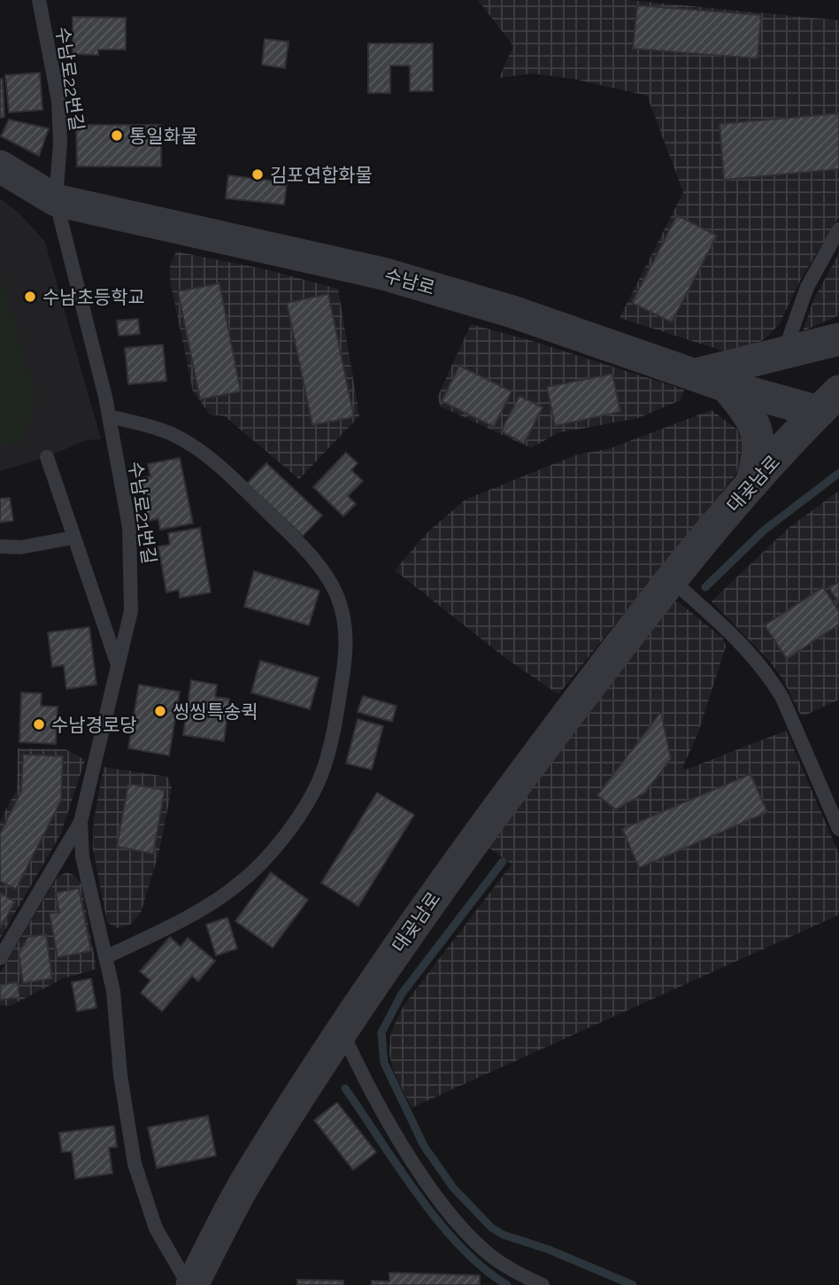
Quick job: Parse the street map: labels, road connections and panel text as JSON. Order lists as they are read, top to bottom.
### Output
{
  "streets": {
    "street": ["수남로", "대곶남로"],
    "lane": ["수남로22번길", "수남로21번길"]
  },
  "crossings": [
    ["수남로22번길", "수남로"],
    ["수남로22번길", "수남로21번길"],
    ["수남로", "대곶남로"],
    ["수남로", "수남로21번길"]
  ],
  "places": [
    "통일화물",
    "김포연합화물",
    "수남초등학교",
    "씽씽특송퀵",
    "수남경로당"
  ]
}
